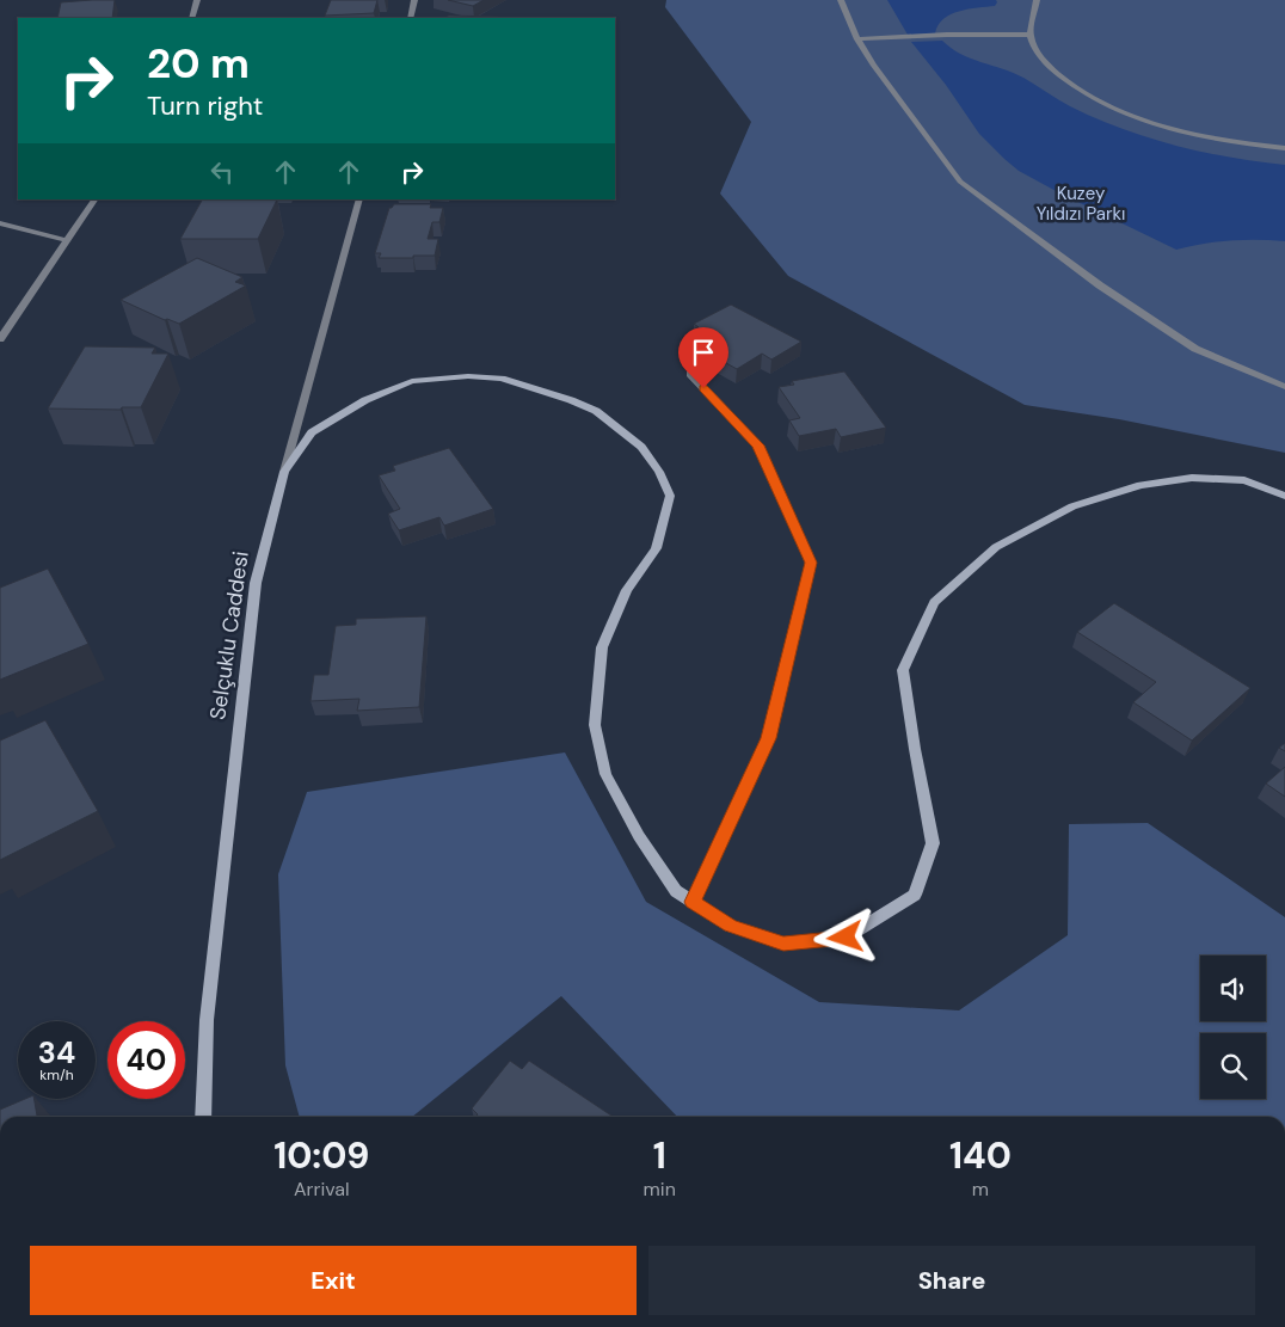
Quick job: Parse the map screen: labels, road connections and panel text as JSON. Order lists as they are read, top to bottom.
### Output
{
  "streets": {
    "street": ["Selçuklu Caddesi"]
  },
  "parks": ["Kuzey Yıldızı Parkı"],
  "page": {
    "turn": ["20 m", "Turn right"],
    "speed": "34 km/h",
    "limit": "40",
    "eta": [
      "10:09",
      "Arrival",
      "1",
      "min",
      "140",
      "m"
    ],
    "buttons": ["Exit", "Share"]
  }
}
